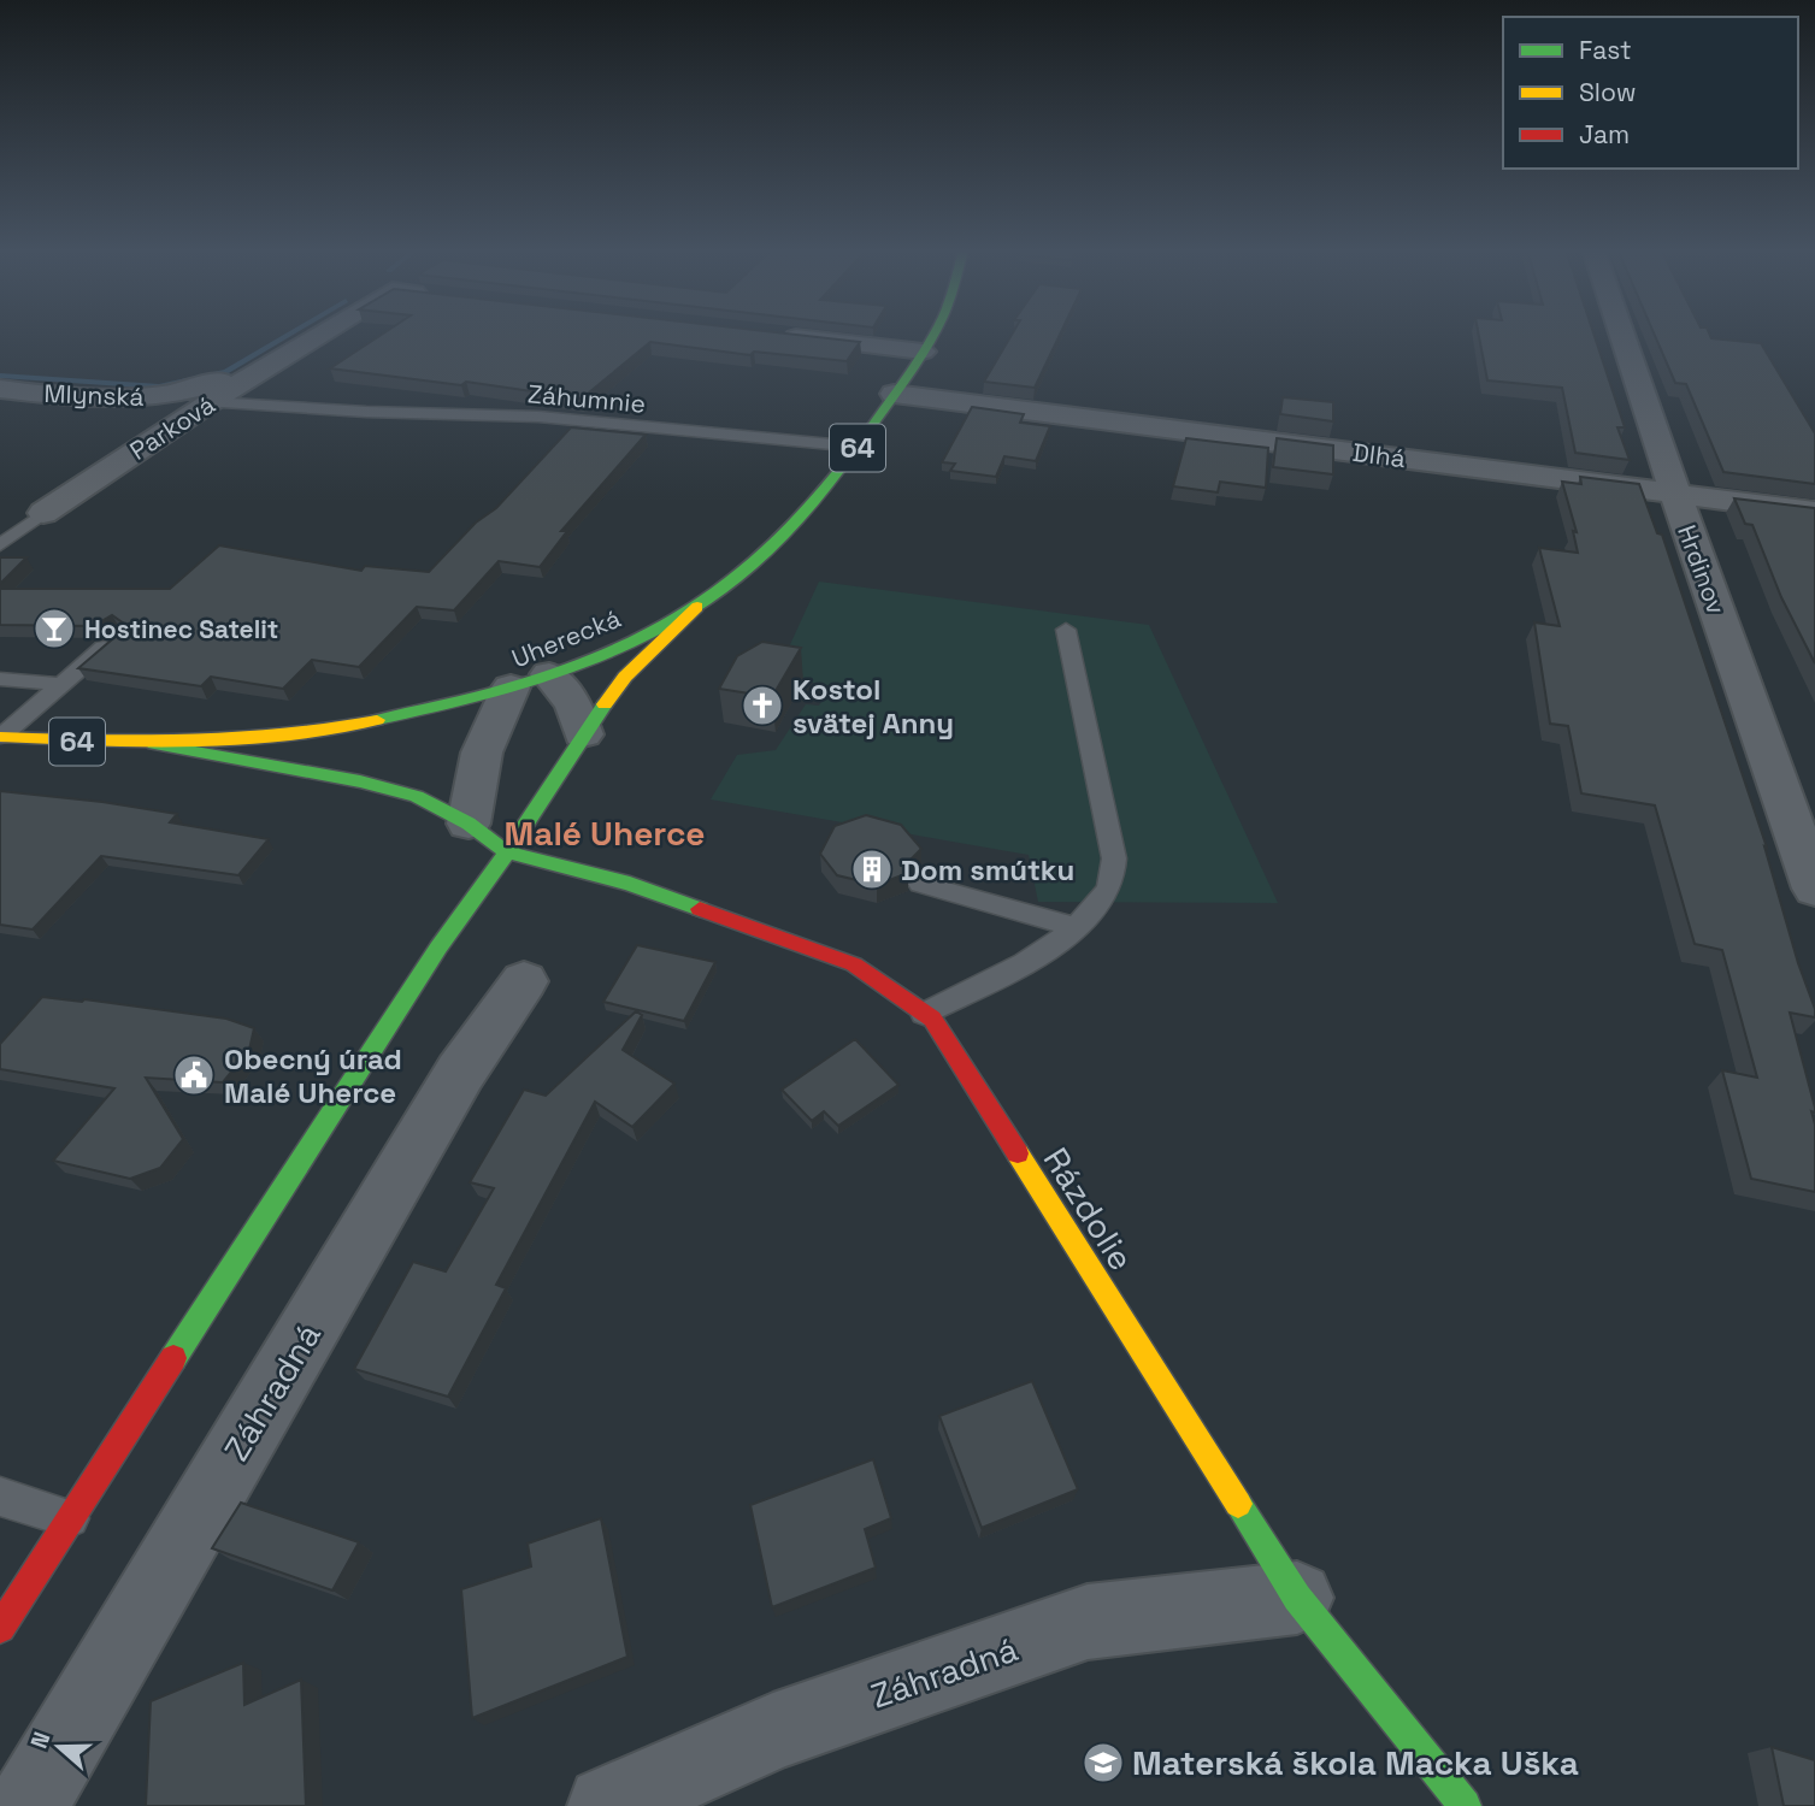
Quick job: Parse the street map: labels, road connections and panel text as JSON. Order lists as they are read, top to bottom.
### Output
{
  "streets": {
    "street": [
      "Mlynská",
      "Parková",
      "64",
      "Dlhá",
      "Hrdinov",
      "Uherecká",
      "Rázdolie",
      "Záhradná"
    ],
    "lane": ["Záhumnie"]
  },
  "crossings": [
    ["Mlynská", "Parková"],
    ["Záhumnie", "Parková"],
    ["Záhumnie", "Uherecká"],
    ["Dlhá", "Hrdinov"],
    ["Dlhá", "Uherecká"],
    ["Rázdolie", "Záhradná"]
  ],
  "districts": ["Malé Uherce"],
  "places": {
    "bar": ["Hostinec Satelit"],
    "church": ["Kostol svätej Anny"],
    "building": ["Dom smútku"],
    "public building": ["Obecný úrad Malé Uherce"],
    "school or university": ["Materská škola Macka Uška"]
  },
  "legend": ["Fast", "Slow", "Jam"],
  "north": "left"
}
